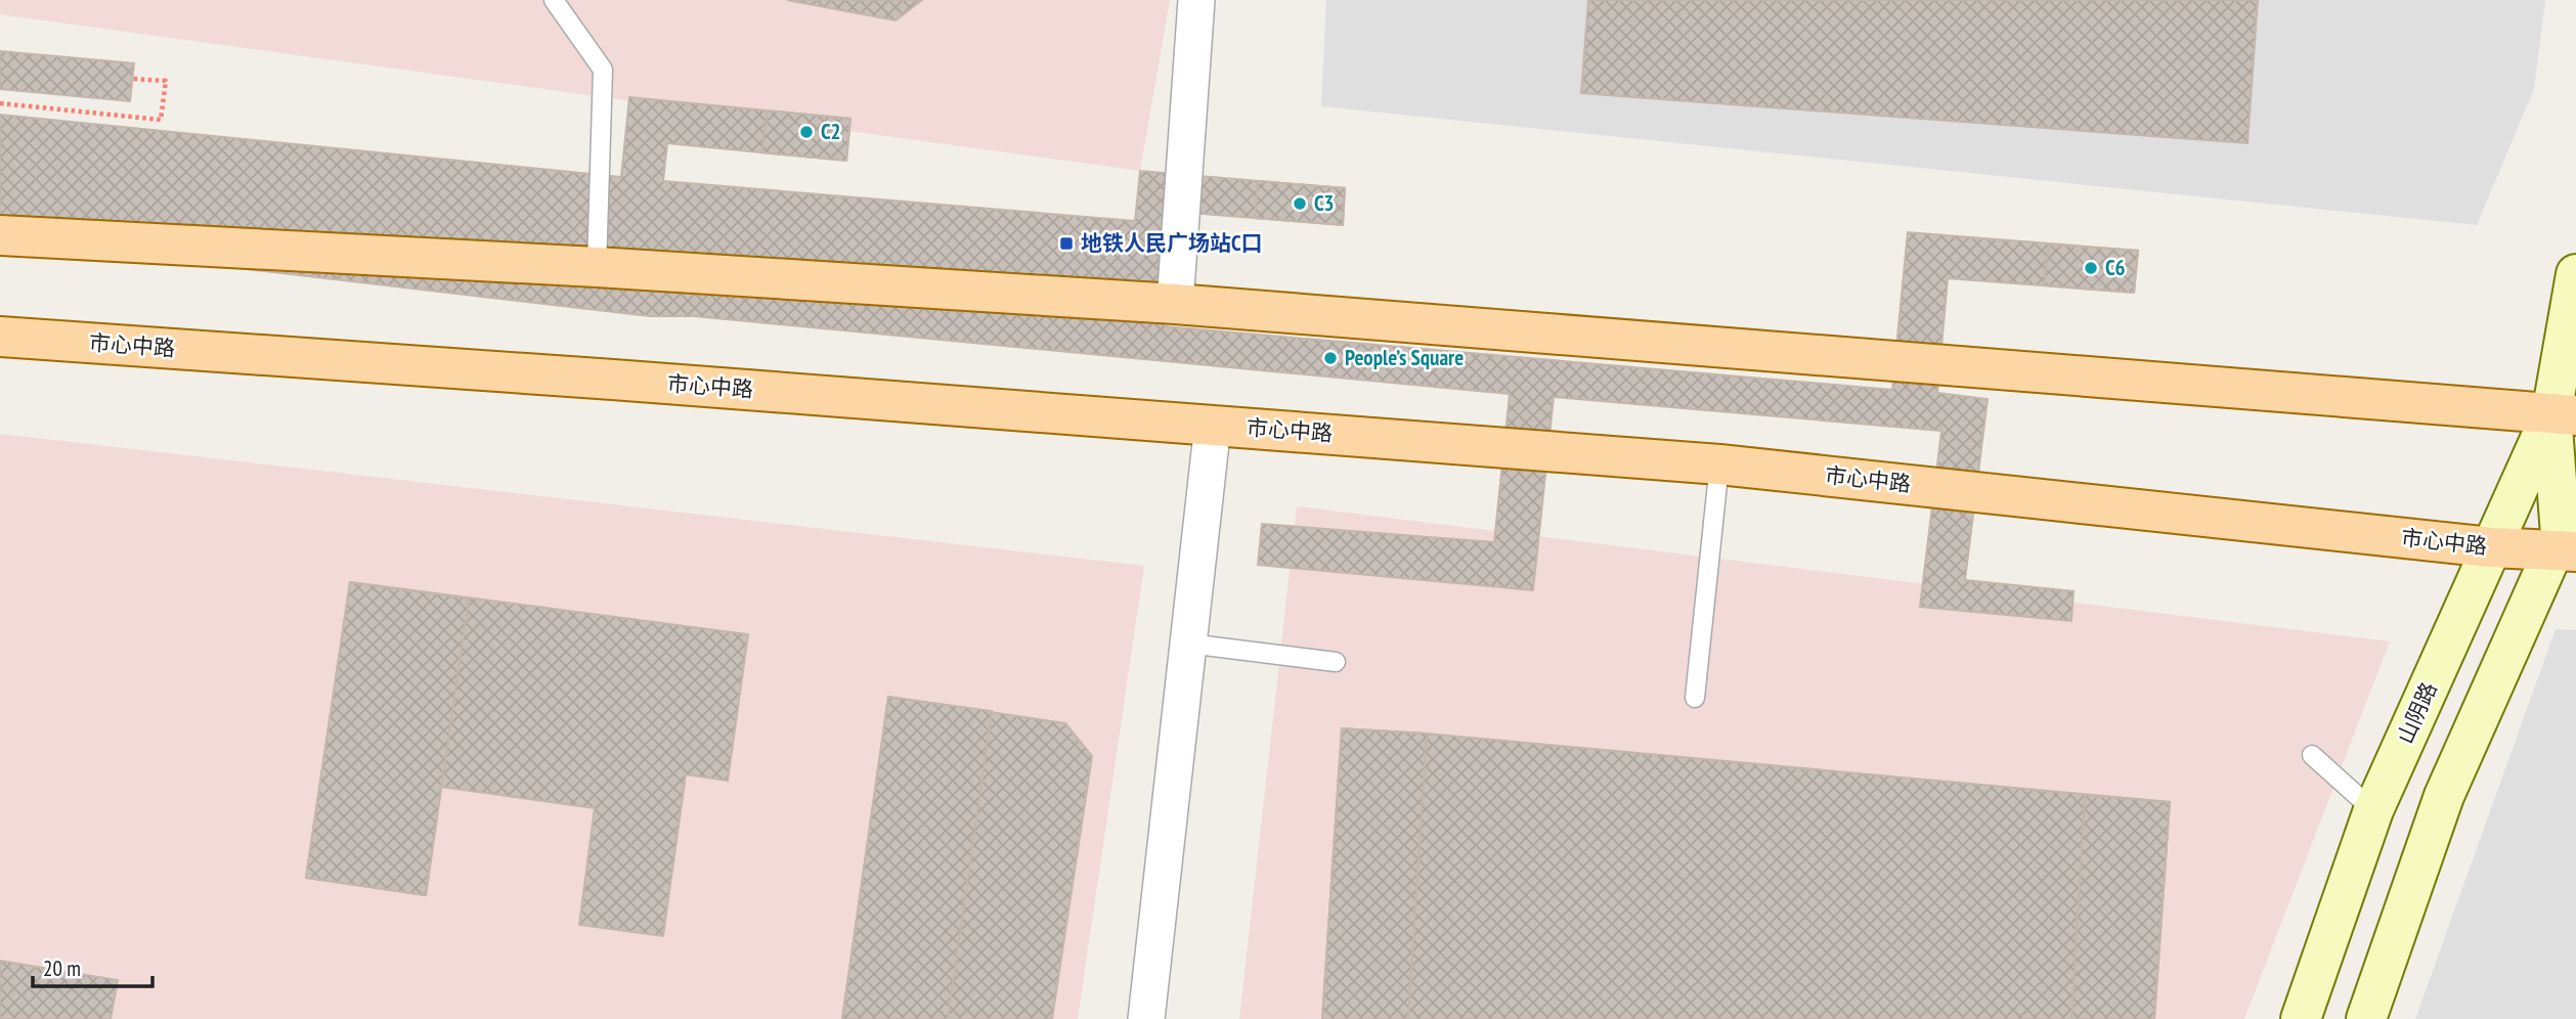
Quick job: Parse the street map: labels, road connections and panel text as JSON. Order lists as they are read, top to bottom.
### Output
{
  "streets": {
    "main road": ["市心中路", "山阴路"]
  },
  "crossings": [
    ["市心中路", "山阴路"]
  ],
  "places": {
    "other": [
      "C2",
      "C3",
      "C6",
      "People’s Square"
    ],
    "transit": ["地铁人民广场站C口"]
  },
  "scale_bar": "20 m"
}
